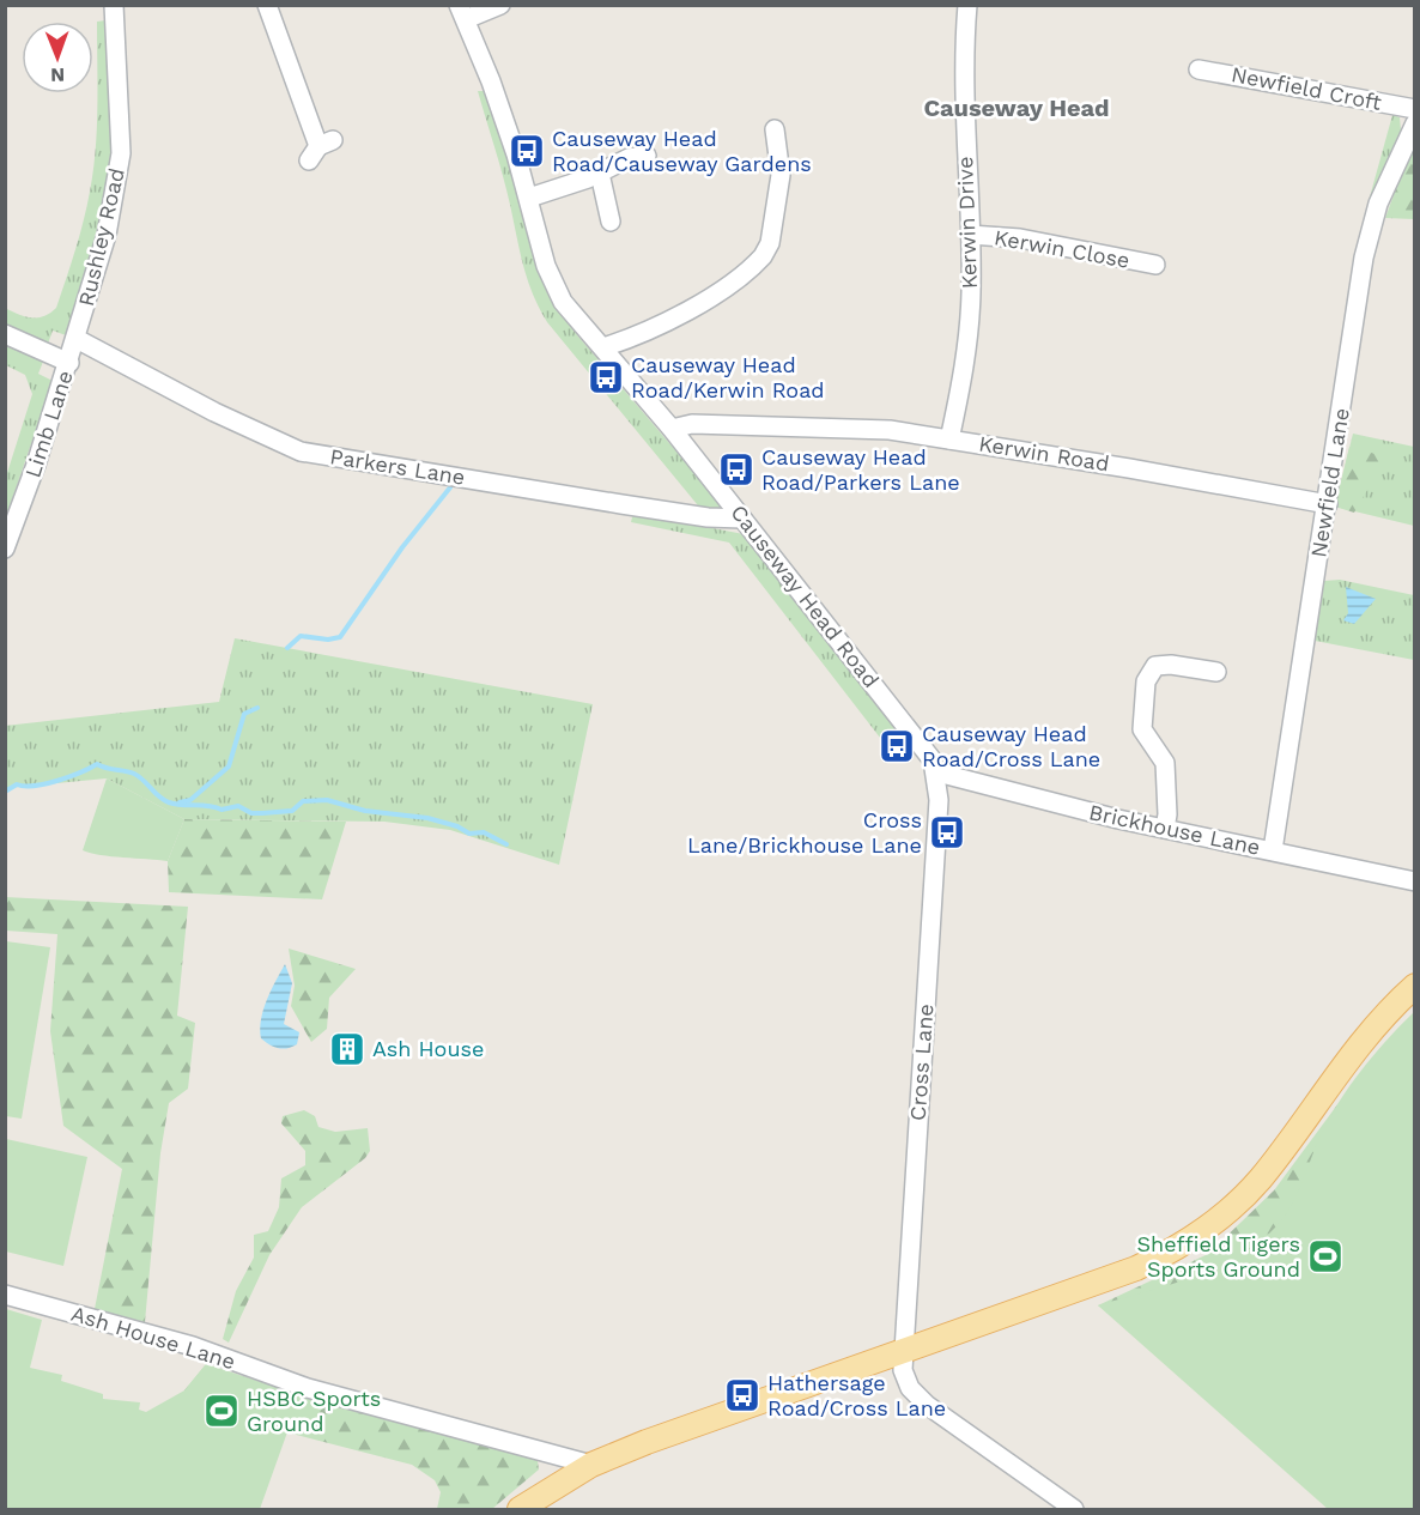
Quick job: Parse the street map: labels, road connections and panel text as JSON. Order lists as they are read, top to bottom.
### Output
{
  "streets": {
    "street": [
      "Newfield Croft",
      "Kerwin Drive",
      "Rushley Road",
      "Kerwin Close",
      "Limb Lane",
      "Kerwin Road",
      "Parkers Lane",
      "Newfield Lane",
      "Causeway Head Road",
      "Brickhouse Lane",
      "Cross Lane",
      "Ash House Lane"
    ]
  },
  "crossings": [
    ["Kerwin Drive", "Kerwin Close"],
    ["Kerwin Drive", "Kerwin Road"],
    ["Rushley Road", "Limb Lane"],
    ["Rushley Road", "Parkers Lane"],
    ["Limb Lane", "Parkers Lane"],
    ["Kerwin Road", "Newfield Lane"],
    ["Kerwin Road", "Causeway Head Road"],
    ["Parkers Lane", "Causeway Head Road"],
    ["Newfield Lane", "Brickhouse Lane"],
    ["Causeway Head Road", "Brickhouse Lane"],
    ["Causeway Head Road", "Cross Lane"],
    ["Brickhouse Lane", "Cross Lane"]
  ],
  "districts": ["Causeway Head"],
  "places": {
    "bus stop": [
      "Causeway Head Road/Causeway Gardens",
      "Causeway Head Road/Kerwin Road",
      "Causeway Head Road/Parkers Lane",
      "Causeway Head Road/Cross Lane",
      "Cross Lane/Brickhouse Lane",
      "Hathersage Road/Cross Lane"
    ],
    "building": ["Ash House"],
    "sports": ["Sheffield Tigers Sports Ground", "HSBC Sports Ground"]
  },
  "north": "bottom"
}
